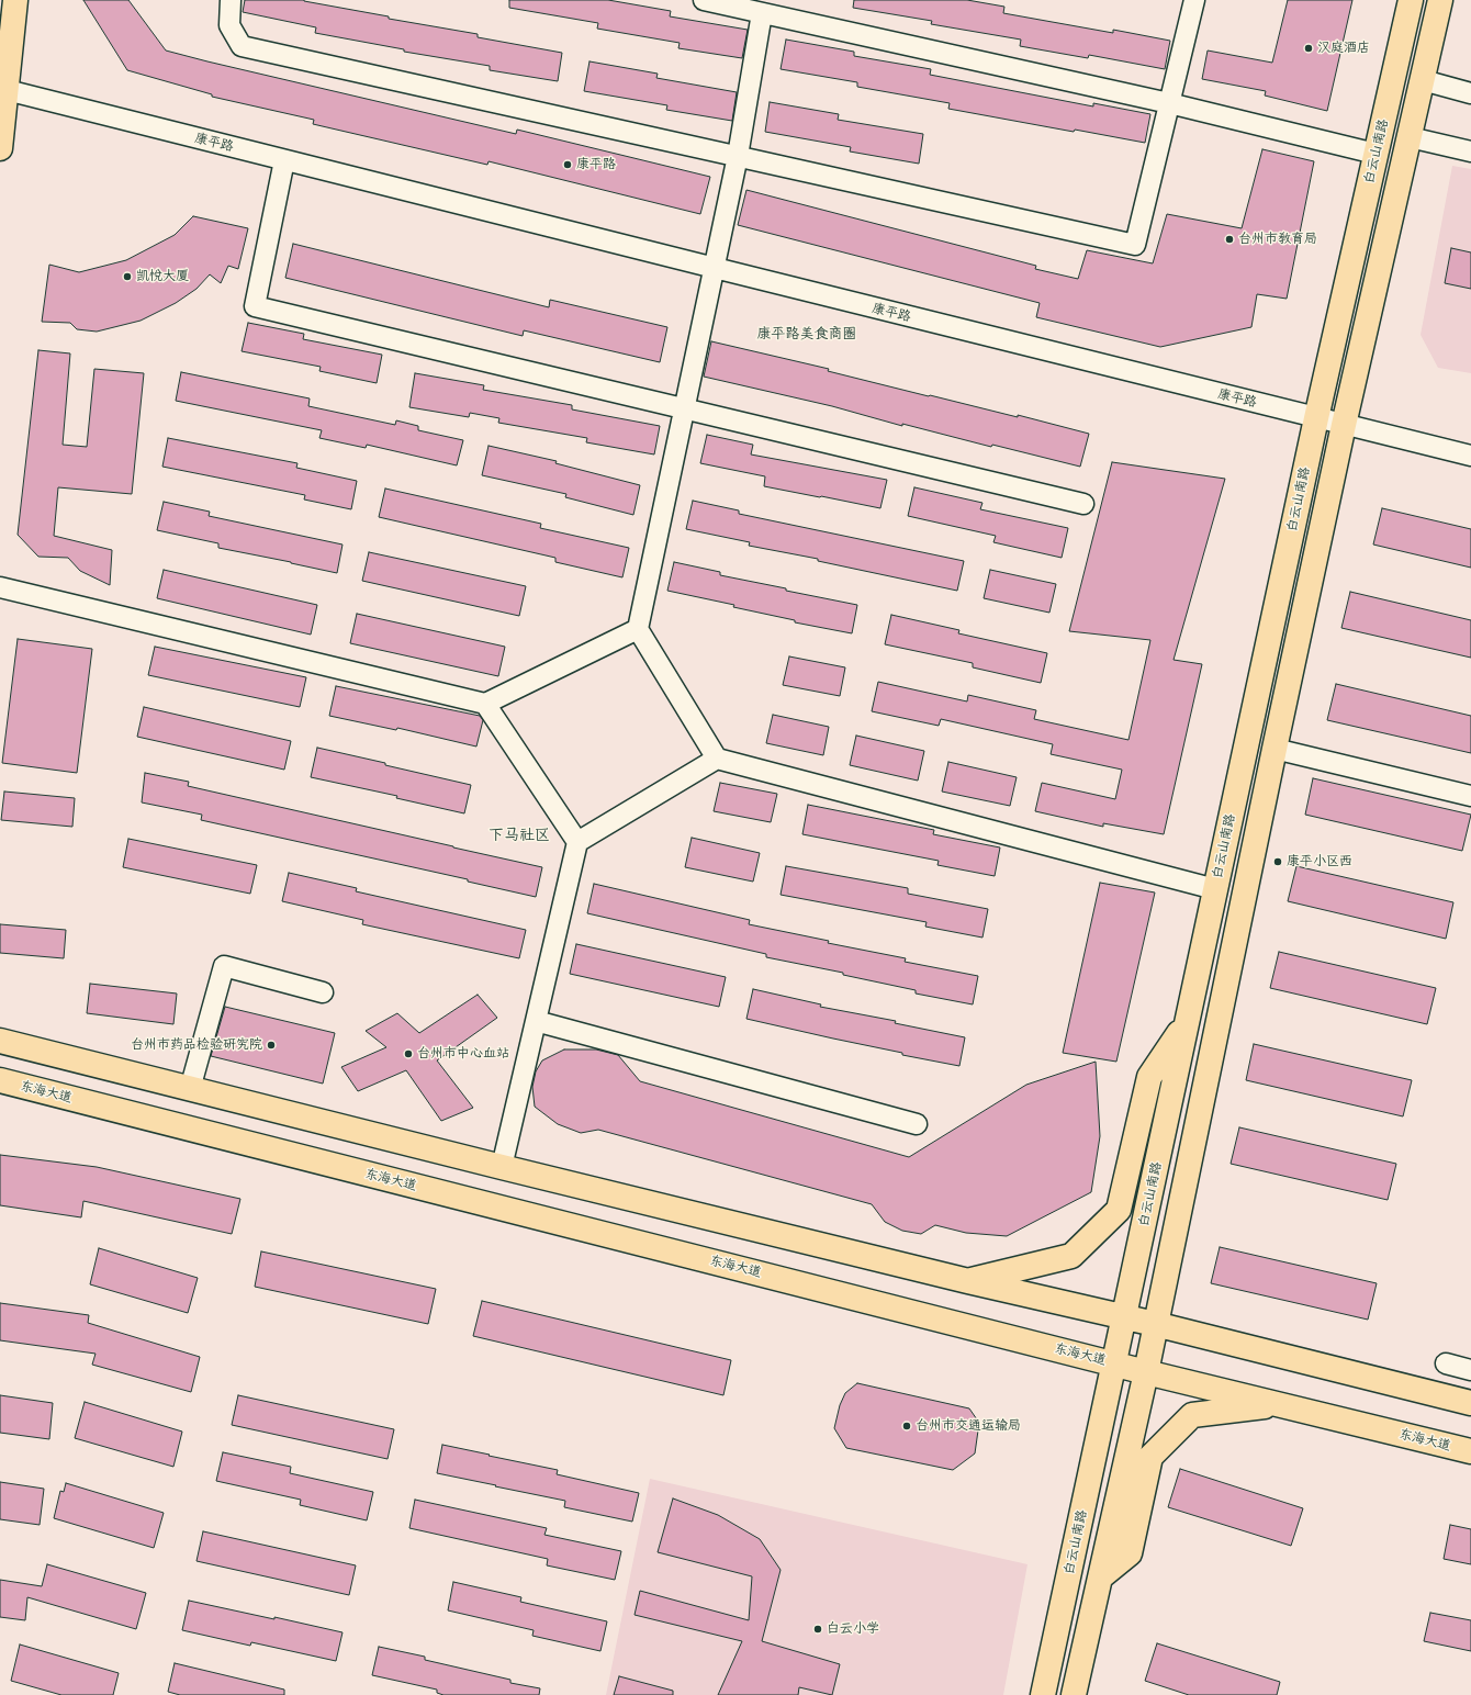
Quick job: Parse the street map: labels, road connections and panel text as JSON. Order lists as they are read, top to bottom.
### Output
{
  "streets": {
    "main road": ["白云山南路", "东海大道"],
    "street": ["康平路"]
  },
  "crossings": [
    ["康平路", "白云山南路"],
    ["白云山南路", "东海大道"]
  ],
  "districts": ["康平路美食商圈", "下马社区"],
  "places": [
    "汉庭酒店",
    "康平路",
    "台州市教育局",
    "凯悦大厦",
    "康平小区西",
    "台州市药品检验研究院",
    "台州市中心血站",
    "台州市交通运输局",
    "白云小学"
  ]
}
